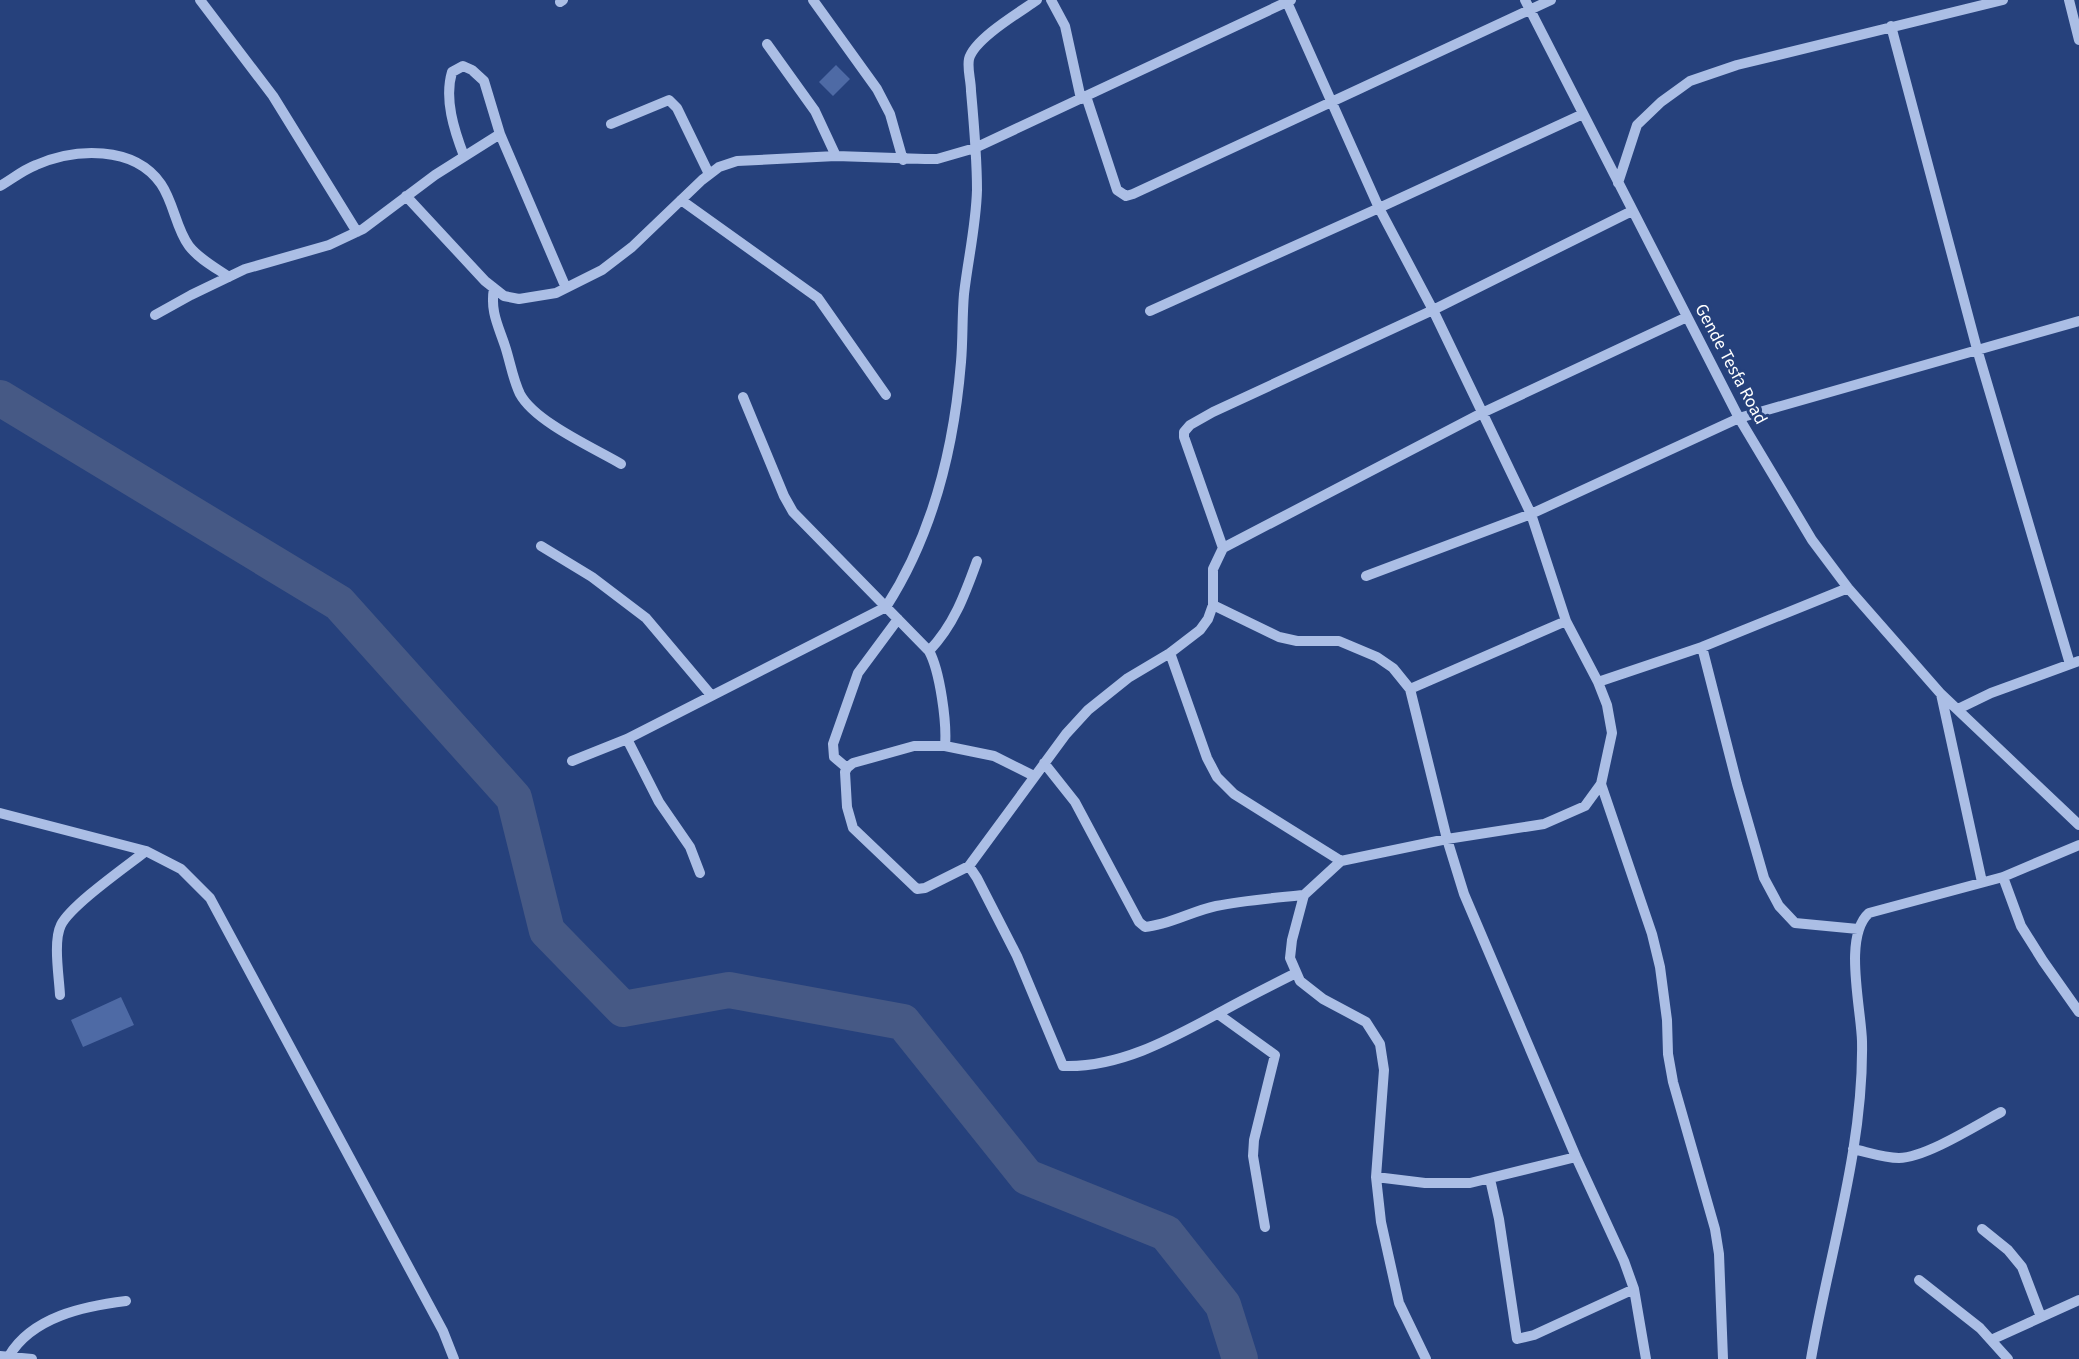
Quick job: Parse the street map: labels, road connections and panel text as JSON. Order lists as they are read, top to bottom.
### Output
{
  "streets": {
    "street": ["Gende Tesfa Road"]
  }
}
